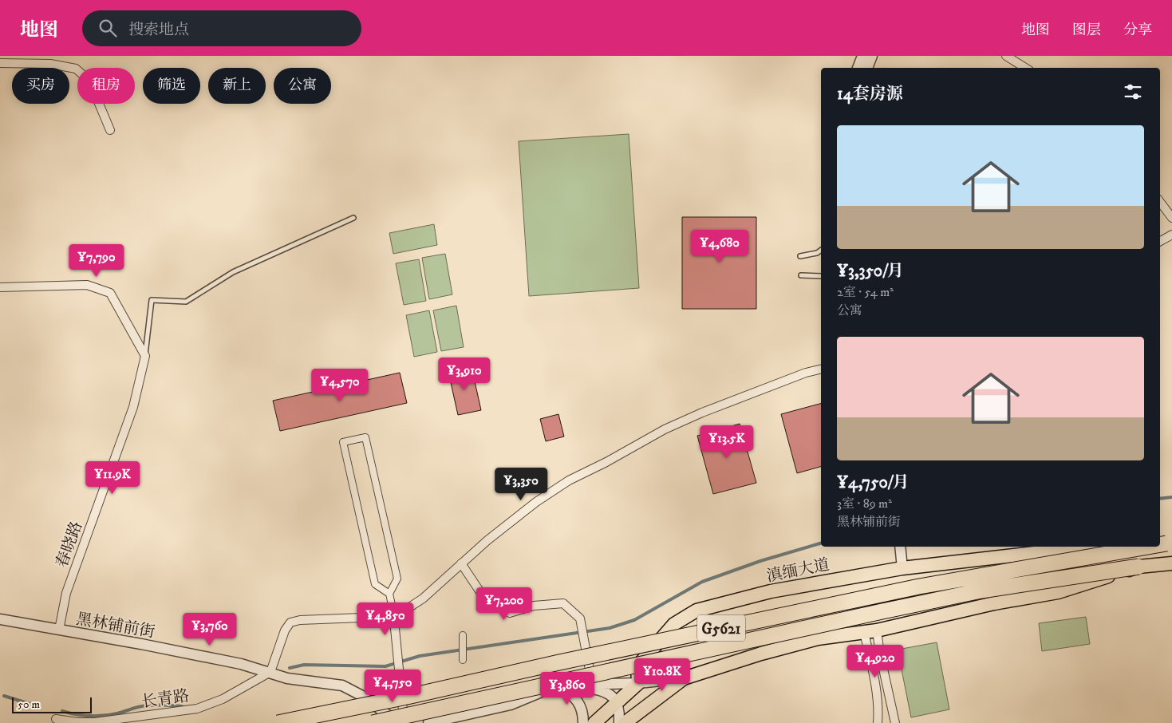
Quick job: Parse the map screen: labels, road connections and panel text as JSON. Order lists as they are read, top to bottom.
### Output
{
  "streets": {
    "highway": ["G5621"],
    "main road": ["滇缅大道"],
    "street": ["春晓路", "黑林铺前街", "长青路"]
  },
  "crossings": [
    ["春晓路", "黑林铺前街"],
    ["黑林铺前街", "长青路"]
  ],
  "scale_bar": "50 m",
  "page": {
    "header": "地图",
    "search": "搜索地点",
    "nav": ["地图", "图层", "分享"],
    "chip": [
      "买房",
      "租房",
      "筛选",
      "新上",
      "公寓"
    ],
    "heading": "14套房源",
    "list": [
      {
        "name": "¥3,350/月",
        "note": "2室 · 54 m² · 公寓"
      },
      {
        "name": "¥4,750/月",
        "note": "3室 · 89 m² · 黑林铺前街"
      }
    ],
    "price": [
      "¥4,680",
      "¥7,790",
      "¥3,910",
      "¥4,570",
      "¥13.5K",
      "¥11.9K",
      "¥3,350",
      "¥7,200",
      "¥4,850",
      "¥3,760",
      "¥4,920",
      "¥10.8K",
      "¥4,750",
      "¥3,860"
    ],
    "scale": "50 m"
  }
}
